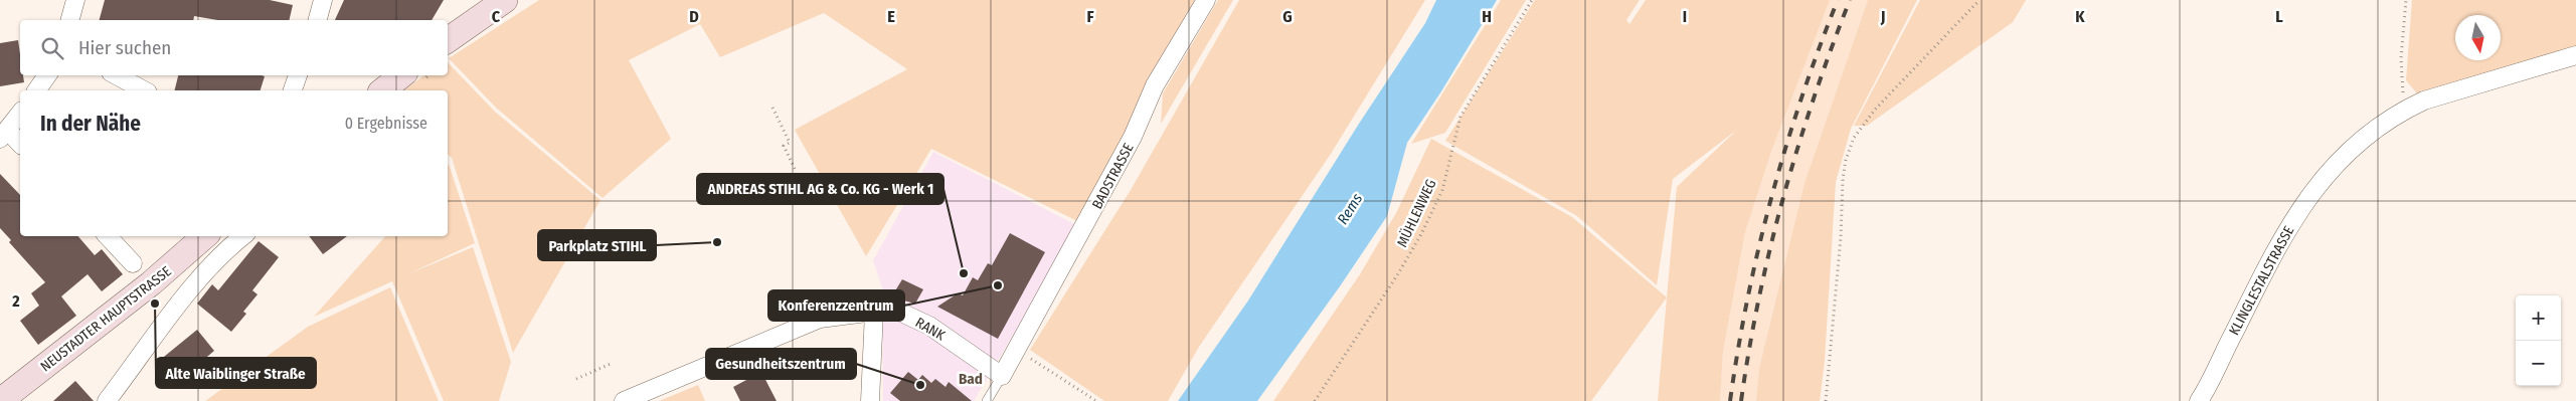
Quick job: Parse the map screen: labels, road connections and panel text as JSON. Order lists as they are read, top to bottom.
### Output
{
  "streets": {
    "street": [
      "BADSTRASSE",
      "KLINGLESTALSTRASSE",
      "NEUSTADTER HAUPTSTRASSE",
      "RANK"
    ],
    "path": ["MÜHLENWEG"]
  },
  "districts": ["Bad"],
  "water": ["Rems"],
  "places": [
    "Parkplatz STIHL",
    "ANDREAS STIHL AG & Co. KG - Werk 1",
    "Konferenzzentrum",
    "Alte Waiblinger Straße",
    "Gesundheitszentrum"
  ],
  "north": "bottom",
  "page": {
    "search": "Hier suchen",
    "heading": ["In der Nähe", "0 Ergebnisse"],
    "map_buttons": ["+", "−"]
  },
  "grid": {
    "columns": [
      "C",
      "D",
      "E",
      "F",
      "G",
      "H",
      "I",
      "J",
      "K",
      "L"
    ],
    "rows": ["2"]
  }
}
